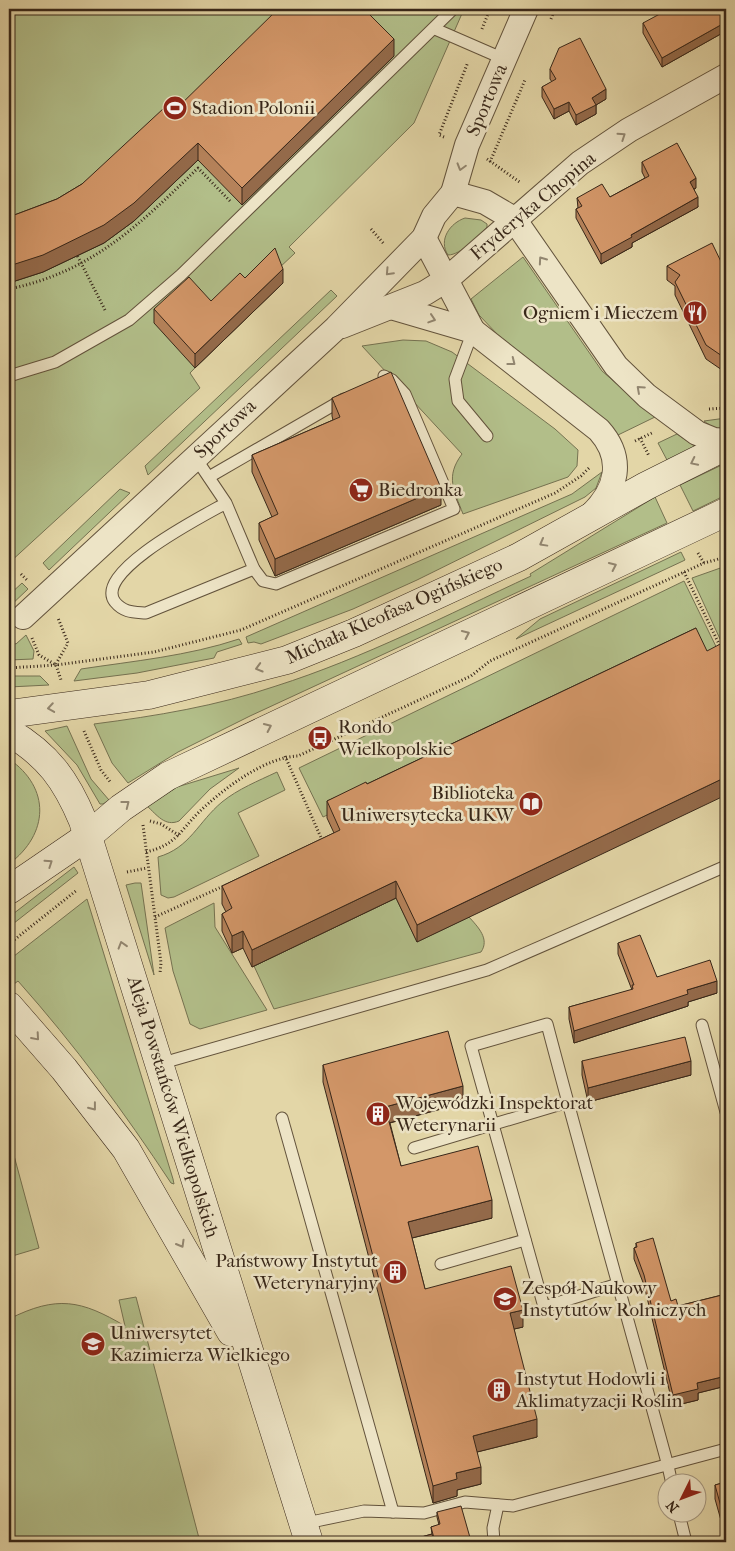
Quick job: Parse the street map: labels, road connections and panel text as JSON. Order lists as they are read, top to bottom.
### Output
{
  "streets": {
    "main road": ["Michała Kleofasa Ogińskiego", "Aleja Powstańców Wielkopolskich"],
    "street": ["Sportowa", "Fryderyka Chopina"]
  },
  "crossings": [
    ["Sportowa", "Fryderyka Chopina"]
  ],
  "one_way": ["Fryderyka Chopina"],
  "places": {
    "sports": ["Stadion Polonii"],
    "restaurant": ["Ogniem i Mieczem"],
    "supermarket": ["Biedronka"],
    "bus stop": ["Rondo Wielkopolskie"],
    "library": ["Biblioteka Uniwersytecka UKW"],
    "building": ["Wojewódzki Inspektorat Weterynarii", "Państwowy Instytut Weterynaryjny", "Instytut Hodowli i Aklimatyzacji Roślin"],
    "school or university": ["Zespół Naukowy Instytutów Rolniczych", "Uniwersytet Kazimierza Wielkiego"]
  },
  "north": "bottom left"
}
